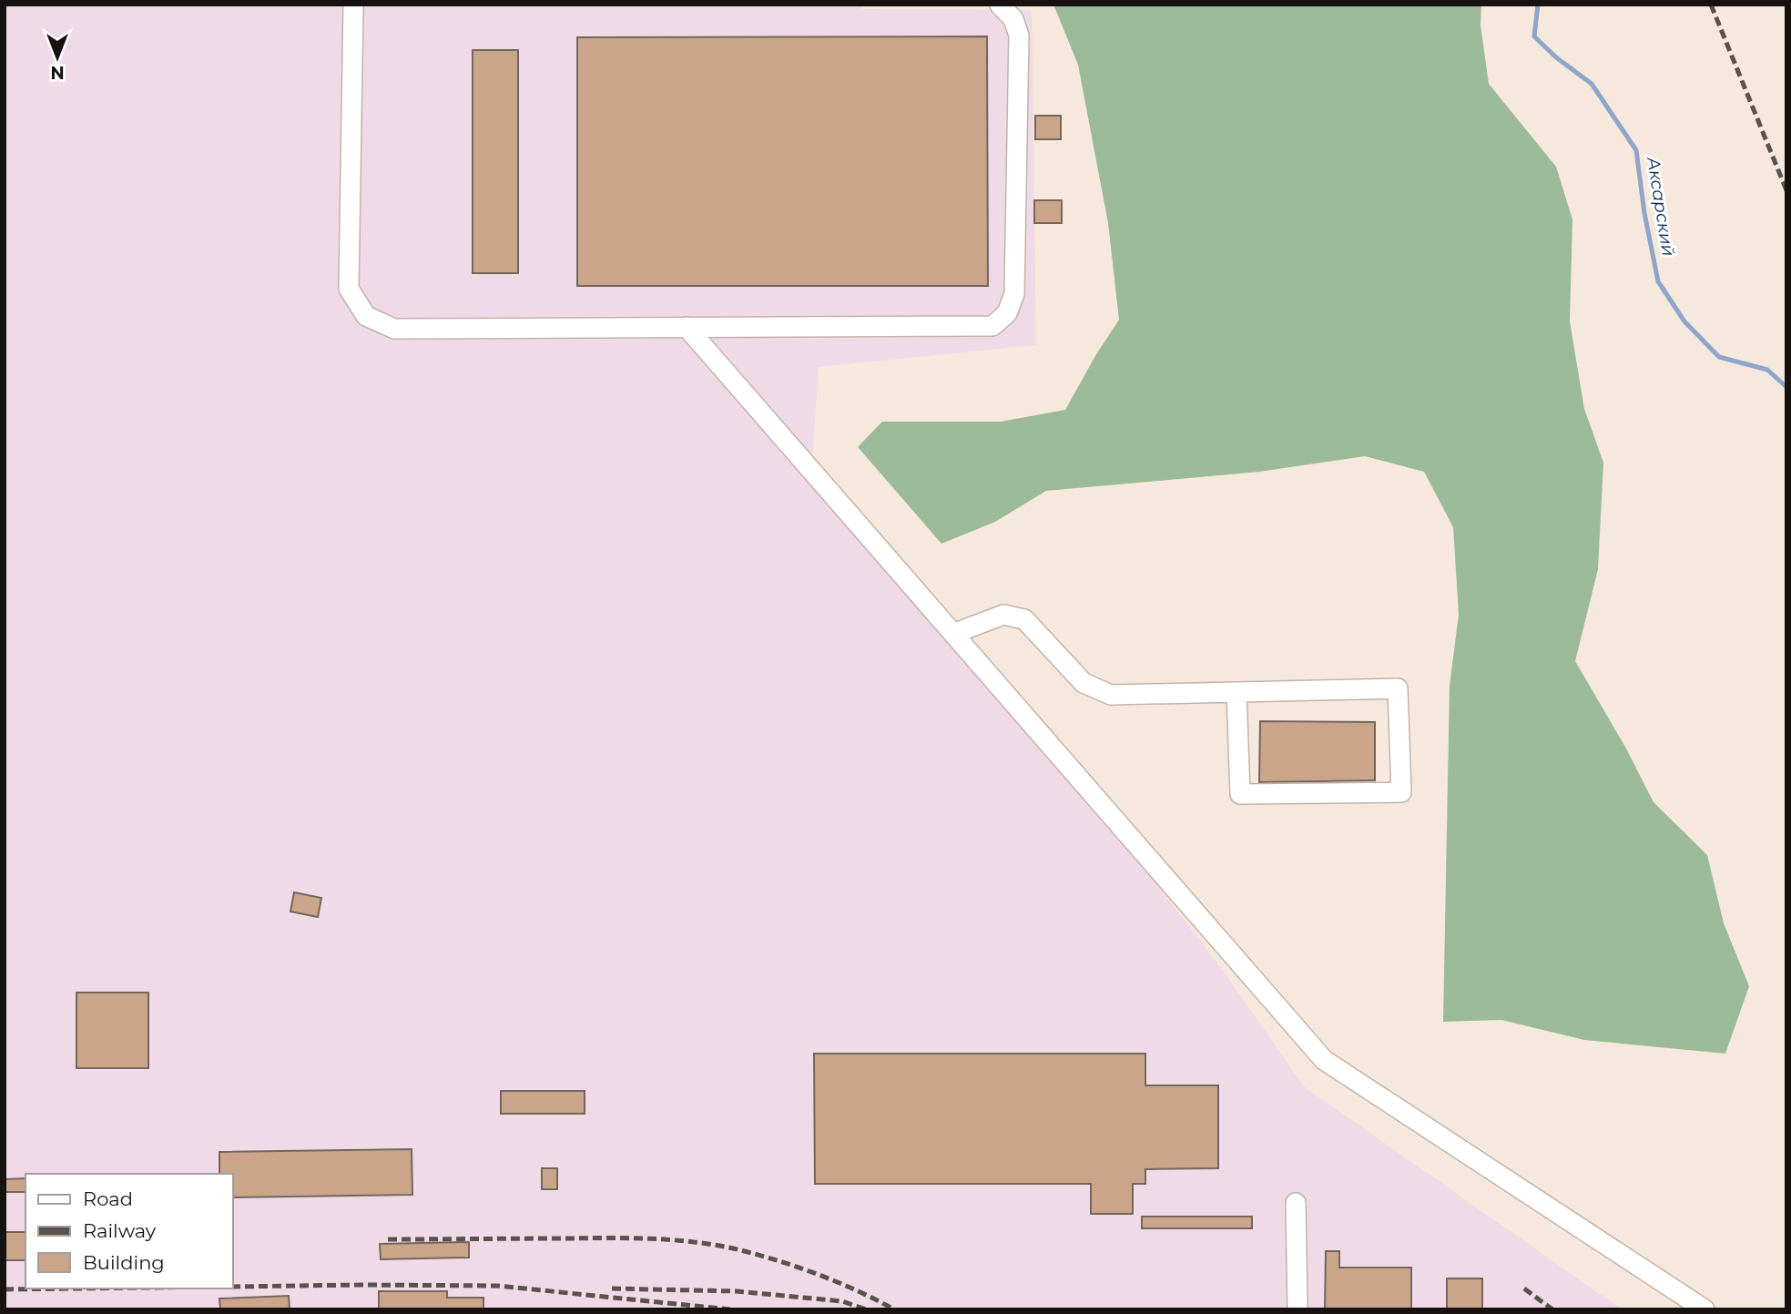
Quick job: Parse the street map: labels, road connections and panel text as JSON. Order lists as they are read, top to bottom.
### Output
{
  "water": ["Аксарский"],
  "legend": ["Road", "Railway", "Building"],
  "north": "bottom"
}
